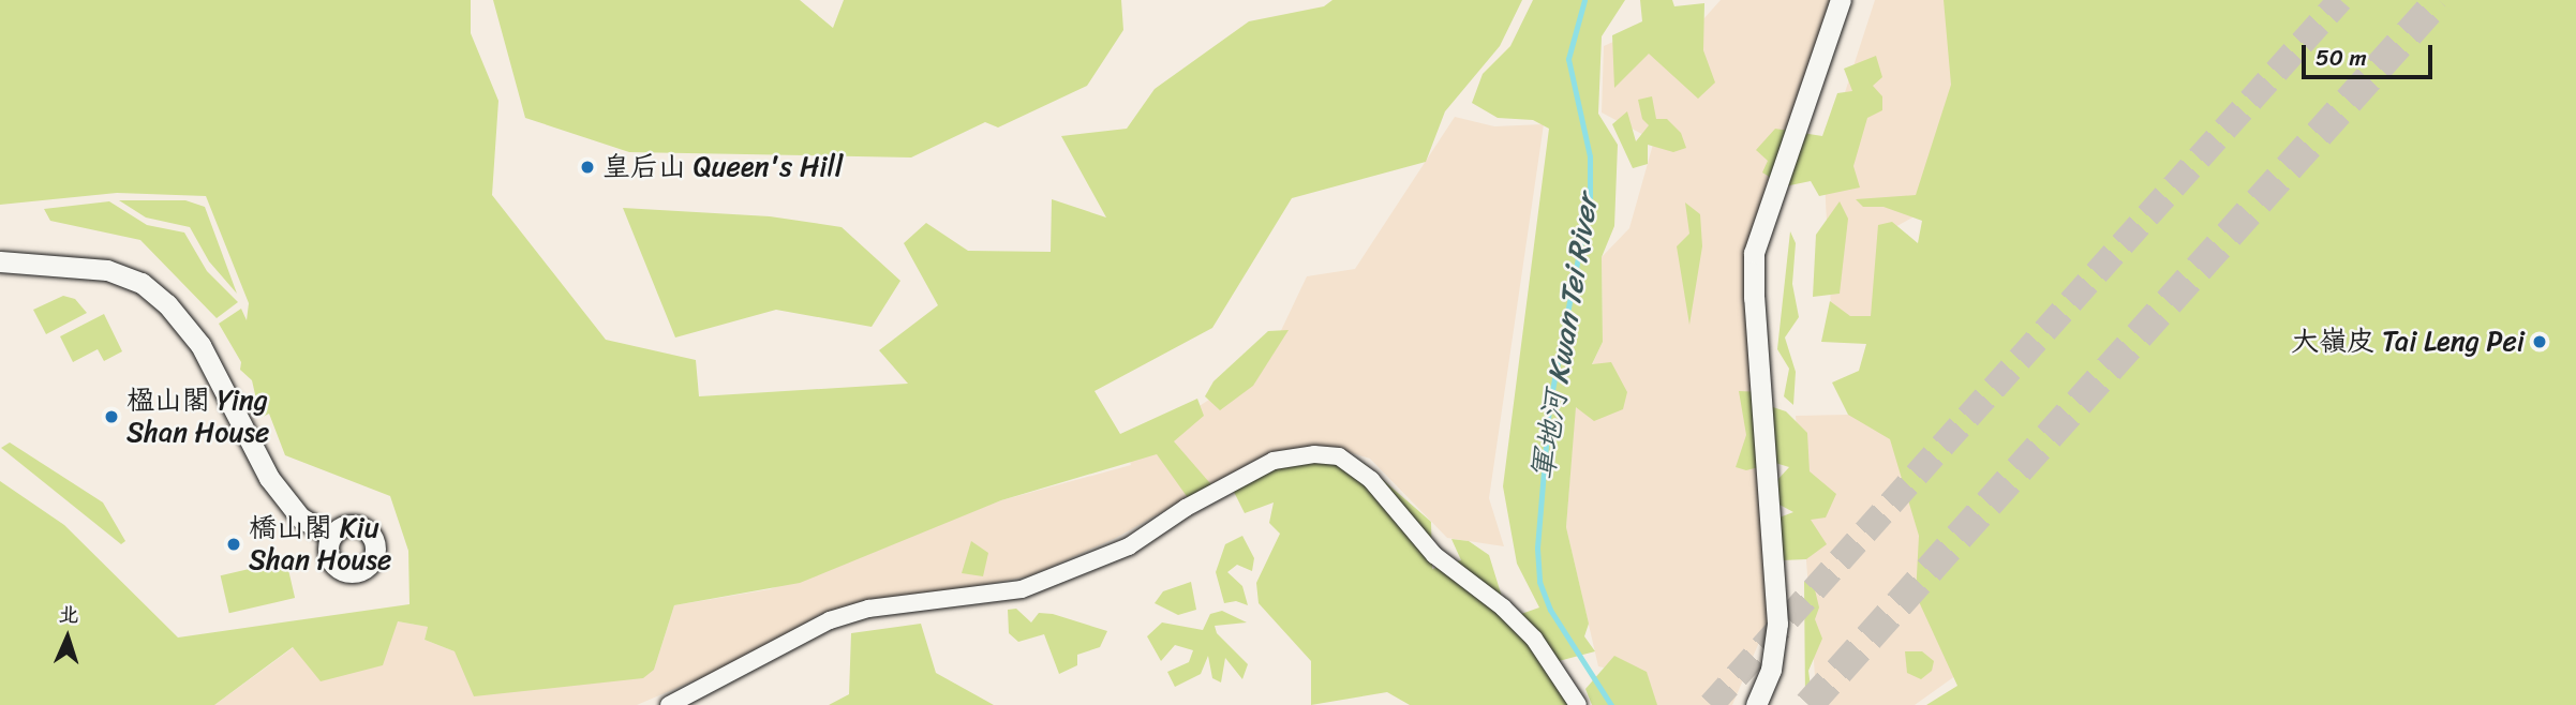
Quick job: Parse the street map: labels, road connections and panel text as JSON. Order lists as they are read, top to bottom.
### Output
{
  "water": ["軍地河 Kwan Tei River"],
  "places": [
    "皇后山 Queen's Hill",
    "大嶺皮 Tai Leng Pei",
    "楹山閣 Ying Shan House",
    "橋山閣 Kiu Shan House"
  ],
  "scale_bar": "50 m",
  "north": "top"
}
